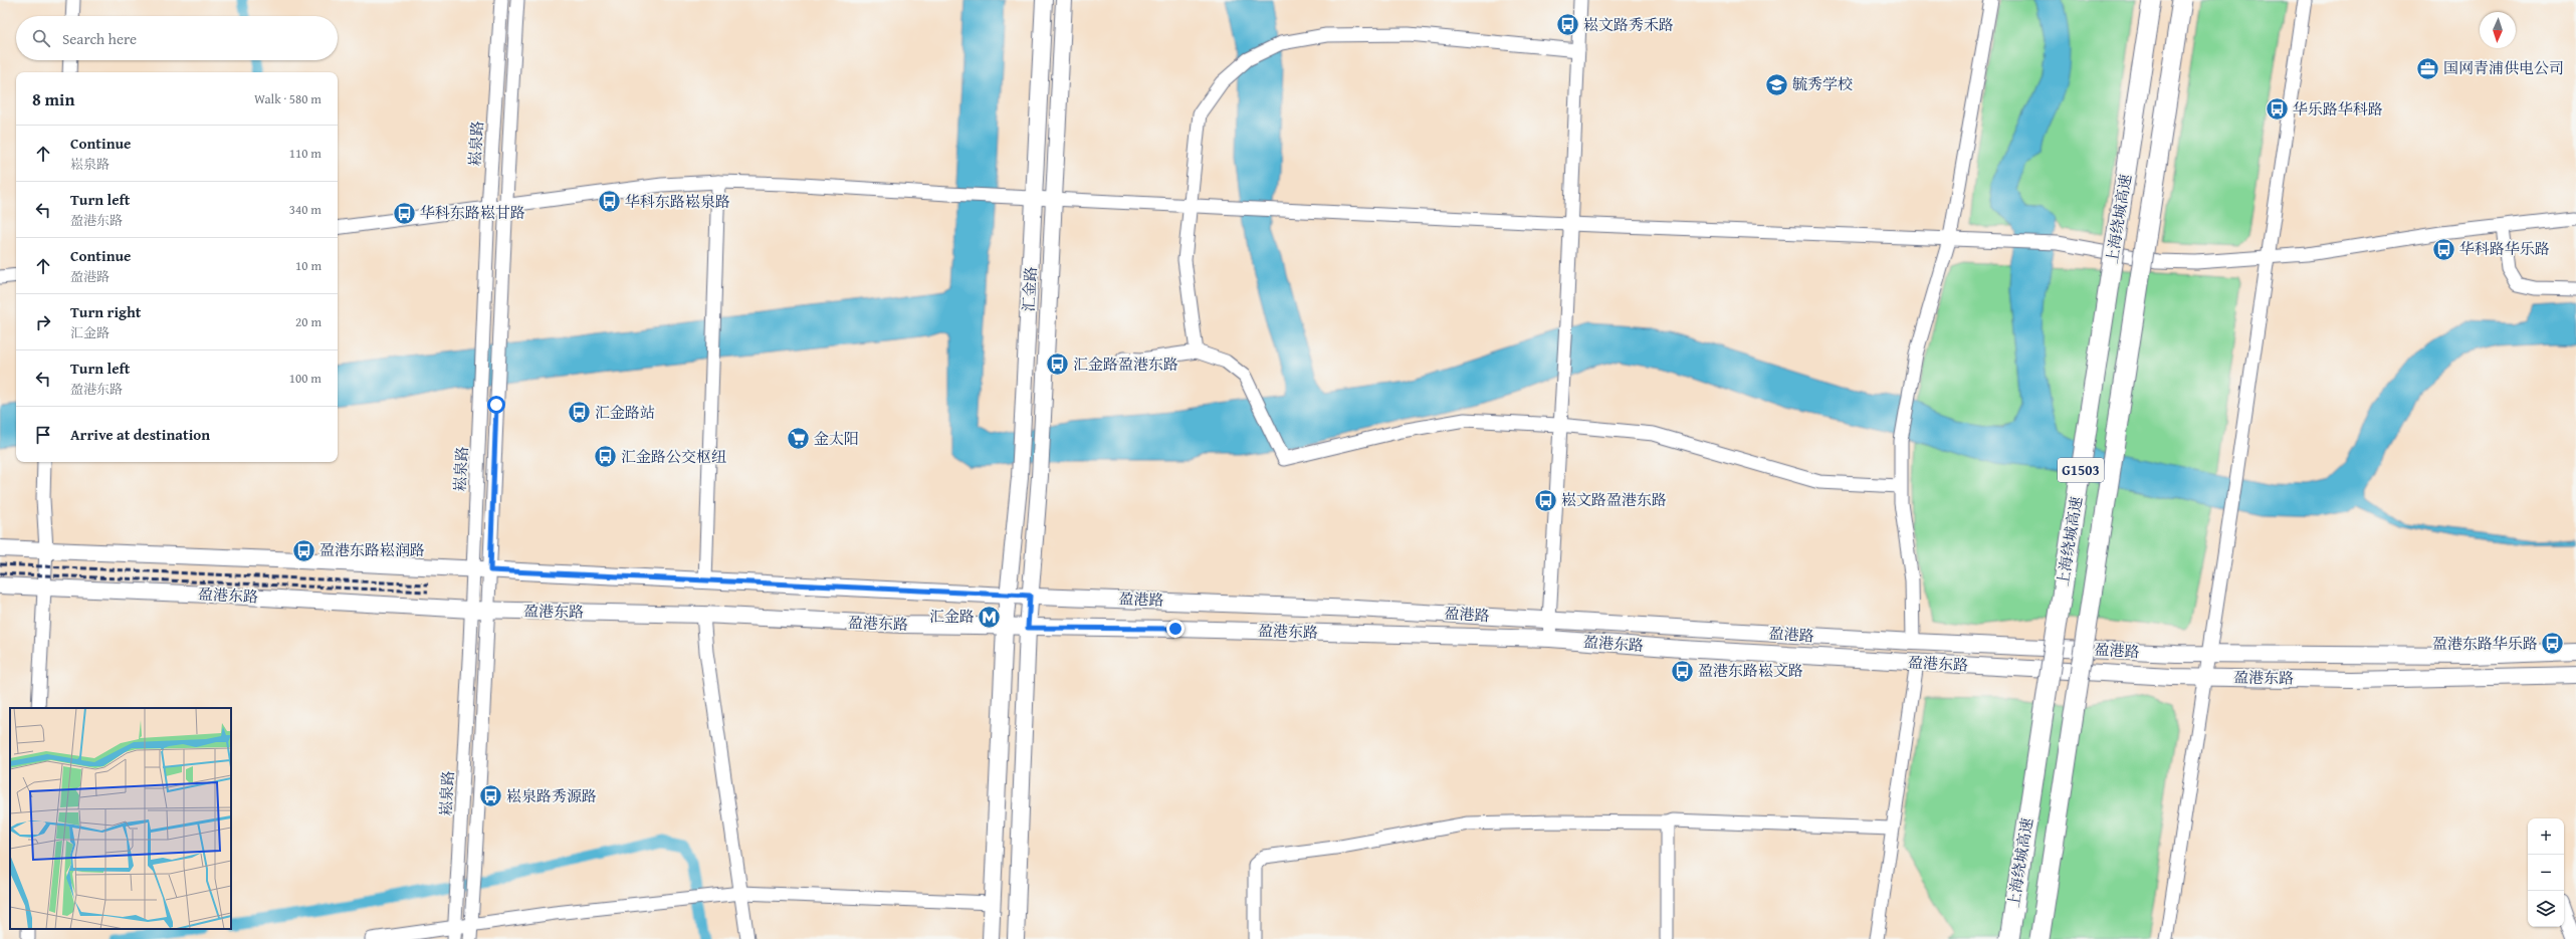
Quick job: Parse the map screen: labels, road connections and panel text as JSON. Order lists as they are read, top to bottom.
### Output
{
  "streets": {
    "highway": ["上海绕城高速", "G1503"],
    "main road": ["汇金路", "盈港东路", "盈港路"],
    "street": ["崧泉路"]
  },
  "crossings": [
    ["崧泉路", "盈港东路"],
    ["汇金路", "盈港东路"],
    ["汇金路", "盈港路"]
  ],
  "places": {
    "bus stop": [
      "崧文路秀禾路",
      "华乐路华科路",
      "华科东路崧泉路",
      "华科东路崧甘路",
      "华科路华乐路",
      "汇金路盈港东路",
      "汇金路站",
      "汇金路公交枢纽",
      "崧文路盈港东路",
      "盈港东路崧润路",
      "盈港东路华乐路",
      "盈港东路崧文路",
      "崧泉路秀源路"
    ],
    "office": ["国网青浦供电公司"],
    "school or university": ["毓秀学校"],
    "supermarket": ["金太阳"],
    "metro station": ["汇金路"]
  },
  "north": "bottom",
  "page": {
    "search": "Search here",
    "heading": ["8 min", "Walk · 580 m"],
    "list": [
      ["Continue", "崧泉路", "110 m"],
      ["Turn left", "盈港东路", "340 m"],
      ["Continue", "盈港路", "10 m"],
      ["Turn right", "汇金路", "20 m"],
      ["Turn left", "盈港东路", "100 m"],
      "Arrive at destination"
    ],
    "map_buttons": ["+", "−"]
  }
}
